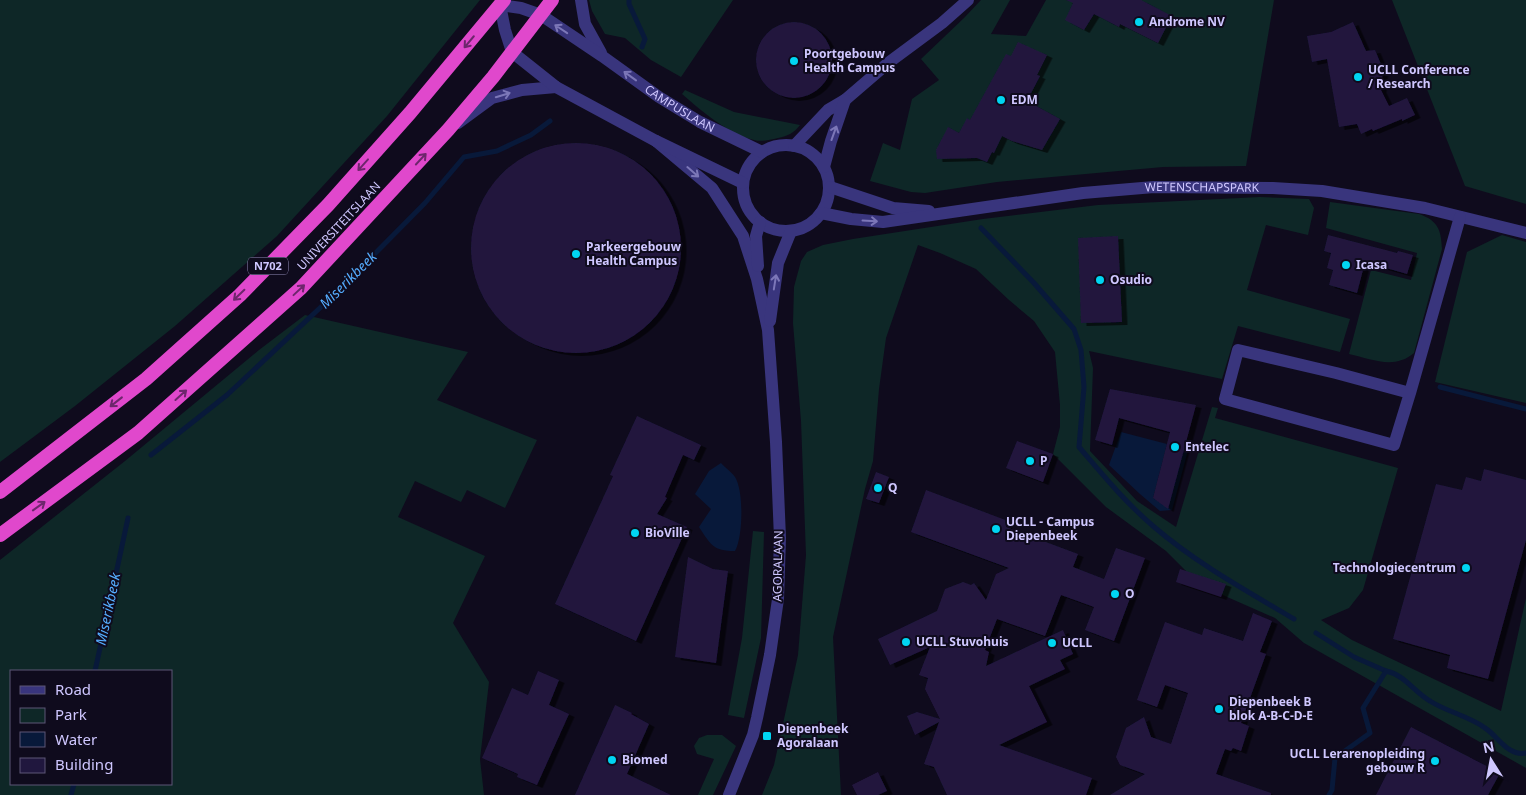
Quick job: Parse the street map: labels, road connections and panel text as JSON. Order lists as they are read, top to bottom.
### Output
{
  "streets": {
    "highway": ["UNIVERSITEITSLAAN", "N702"],
    "street": ["CAMPUSLAAN", "WETENSCHAPSPARK", "AGORALAAN"]
  },
  "crossings": [
    ["CAMPUSLAAN", "WETENSCHAPSPARK"],
    ["CAMPUSLAAN", "UNIVERSITEITSLAAN"],
    ["CAMPUSLAAN", "AGORALAAN"],
    ["WETENSCHAPSPARK", "AGORALAAN"]
  ],
  "water": ["Miserikbeek"],
  "places": {
    "other": [
      "Androme NV",
      "Poortgebouw Health Campus",
      "UCLL Conference / Research",
      "EDM",
      "Parkeergebouw Health Campus",
      "Icasa",
      "Osudio",
      "Entelec",
      "P",
      "Q",
      "UCLL - Campus Diepenbeek",
      "BioVille",
      "Technologiecentrum",
      "O",
      "UCLL Stuvohuis",
      "UCLL",
      "Diepenbeek B blok A-B-C-D-E",
      "Biomed",
      "UCLL Lerarenopleiding gebouw R"
    ],
    "transit": ["Diepenbeek Agoralaan"]
  },
  "legend": [
    "Road",
    "Park",
    "Water",
    "Building"
  ],
  "north": "top"
}
